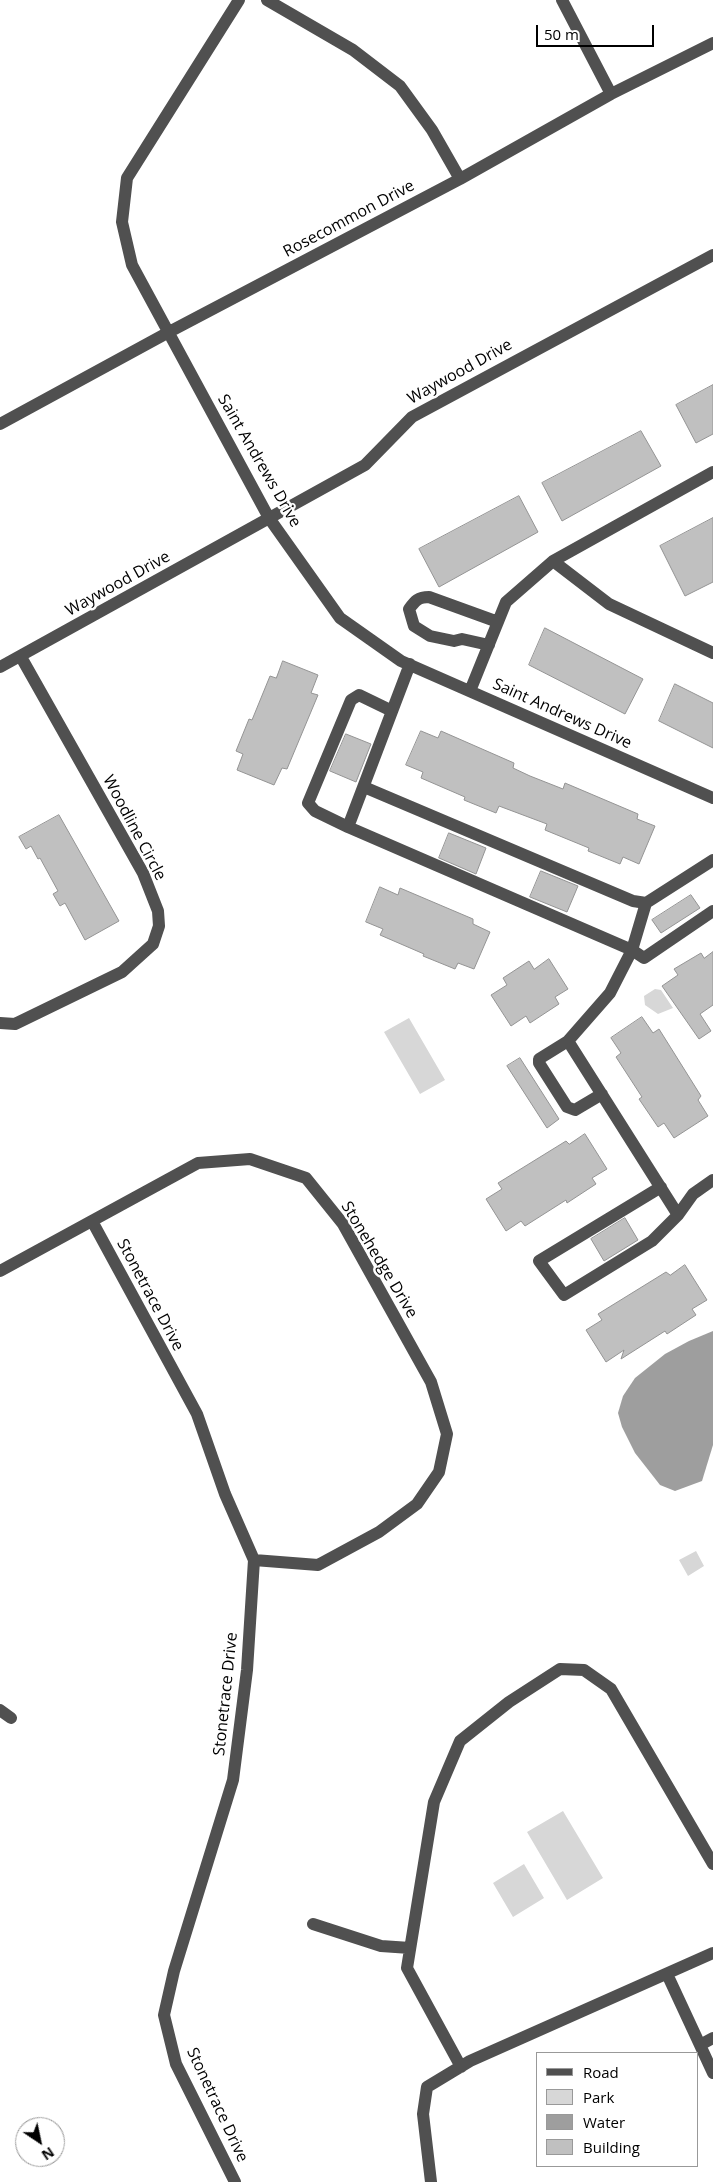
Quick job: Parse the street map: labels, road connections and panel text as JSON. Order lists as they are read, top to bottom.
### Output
{
  "streets": {
    "street": [
      "Rosecommon Drive",
      "Waywood Drive",
      "Saint Andrews Drive",
      "Woodline Circle",
      "Stonehedge Drive",
      "Stonetrace Drive"
    ]
  },
  "crossings": [
    ["Rosecommon Drive", "Saint Andrews Drive"],
    ["Waywood Drive", "Saint Andrews Drive"],
    ["Waywood Drive", "Woodline Circle"],
    ["Stonehedge Drive", "Stonetrace Drive"]
  ],
  "legend": [
    "Road",
    "Park",
    "Water",
    "Building"
  ],
  "scale_bar": "50 m",
  "north": "bottom right"
}
